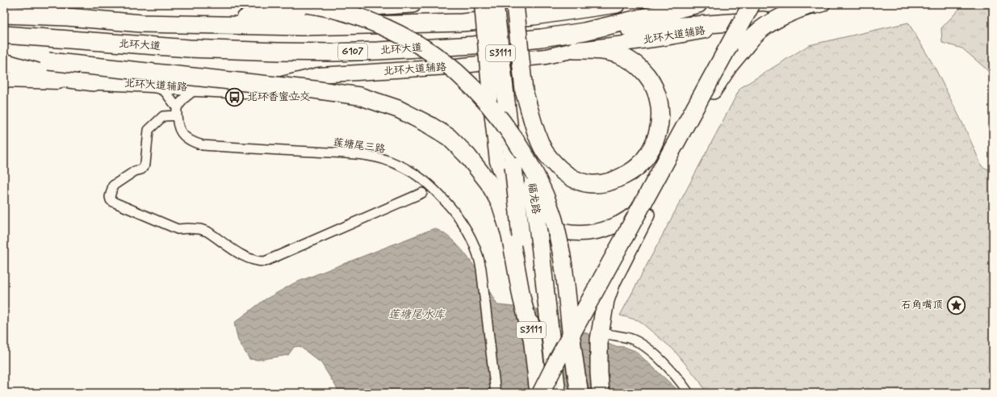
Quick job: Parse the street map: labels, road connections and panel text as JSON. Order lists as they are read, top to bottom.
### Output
{
  "streets": {
    "highway": [
      "北环大道",
      "G107",
      "S3111",
      "福龙路"
    ],
    "main road": ["北环大道辅路"],
    "street": ["莲塘尾三路"]
  },
  "water": ["莲塘尾水库"],
  "places": {
    "bus stop": ["北环香蜜立交"],
    "place": ["石角嘴顶"]
  }
}
